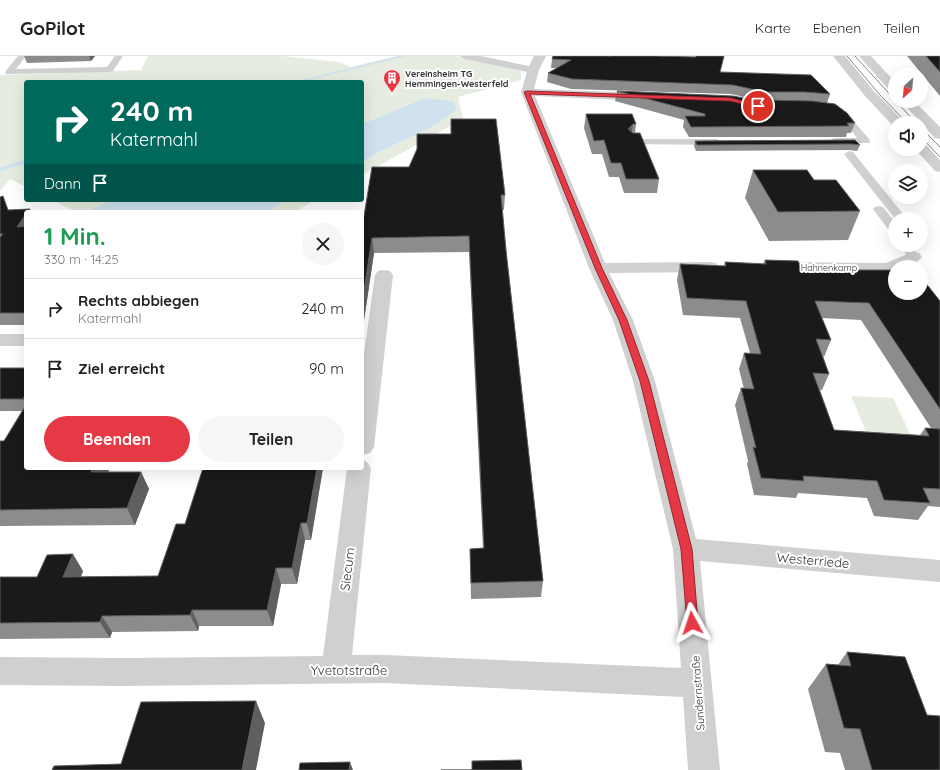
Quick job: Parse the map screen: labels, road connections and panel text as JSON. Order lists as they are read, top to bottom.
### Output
{
  "streets": {
    "street": [
      "Hahnenkamp",
      "Westerriede",
      "Siecum",
      "Yvetotstraße",
      "Sundernstraße"
    ]
  },
  "crossings": [
    ["Westerriede", "Sundernstraße"],
    ["Siecum", "Yvetotstraße"],
    ["Yvetotstraße", "Sundernstraße"]
  ],
  "places": {
    "building": ["Vereinsheim TG Hemmingen-Westerfeld"]
  },
  "north": "bottom left",
  "page": {
    "header": "GoPilot",
    "nav": ["Karte", "Ebenen", "Teilen"],
    "map_buttons": ["+", "−"],
    "turn": ["240 m", "Katermahl"],
    "then": "Dann",
    "heading": ["1 Min.", "330 m · 14:25"],
    "list": [
      {
        "name": "Rechts abbiegen",
        "note": "Katermahl",
        "value": "240 m"
      },
      {
        "name": "Ziel erreicht",
        "value": "90 m"
      }
    ],
    "buttons": ["Beenden", "Teilen"]
  }
}
